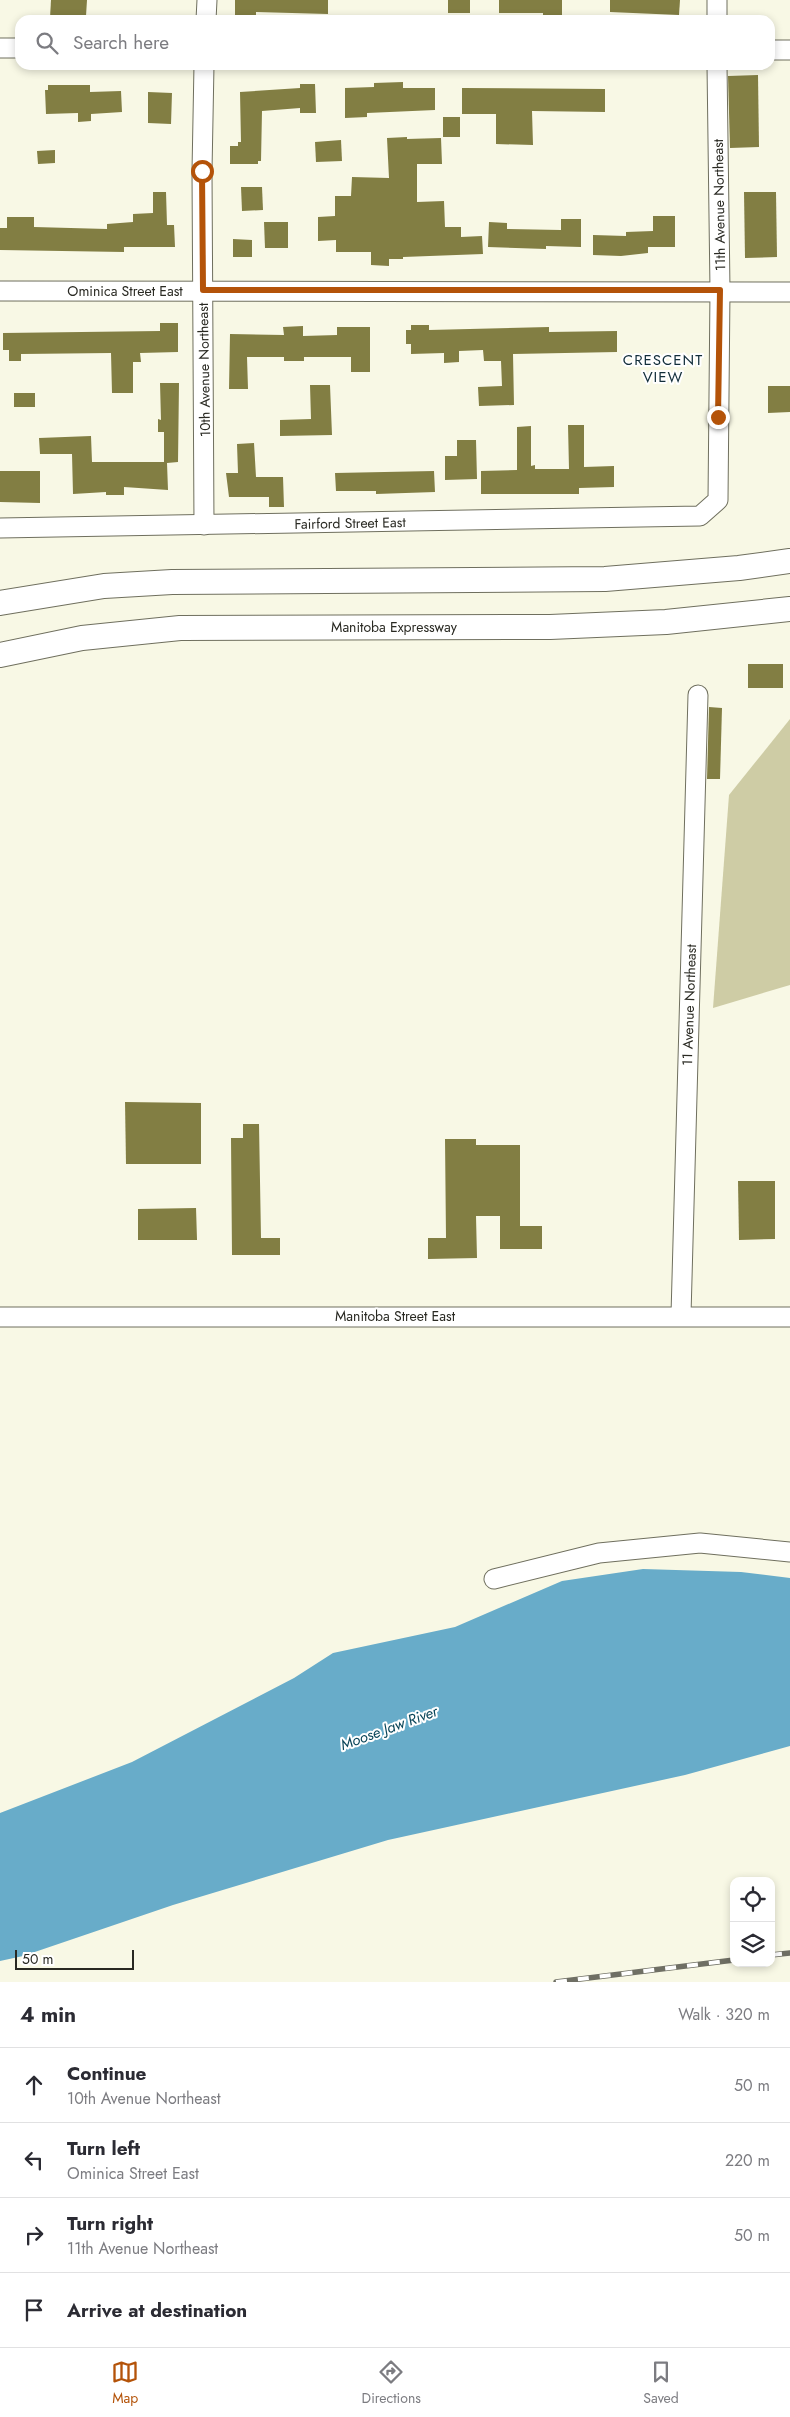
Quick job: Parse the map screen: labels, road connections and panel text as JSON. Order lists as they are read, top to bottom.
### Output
{
  "streets": {
    "main road": ["Manitoba Expressway"],
    "street": [
      "11th Avenue Northeast",
      "Ominica Street East",
      "10th Avenue Northeast",
      "Fairford Street East",
      "11 Avenue Northeast",
      "Manitoba Street East"
    ]
  },
  "crossings": [
    ["11th Avenue Northeast", "Ominica Street East"],
    ["11th Avenue Northeast", "Fairford Street East"],
    ["Ominica Street East", "10th Avenue Northeast"],
    ["10th Avenue Northeast", "Fairford Street East"],
    ["11 Avenue Northeast", "Manitoba Street East"]
  ],
  "districts": ["CRESCENT VIEW"],
  "water": ["Moose Jaw River"],
  "scale_bar": "50 m",
  "page": {
    "search": "Search here",
    "scale": "50 m",
    "heading": ["4 min", "Walk · 320 m"],
    "list": [
      ["Continue", "10th Avenue Northeast", "50 m"],
      ["Turn left", "Ominica Street East", "220 m"],
      ["Turn right", "11th Avenue Northeast", "50 m"],
      "Arrive at destination"
    ],
    "nav": ["Map", "Directions", "Saved"]
  }
}
